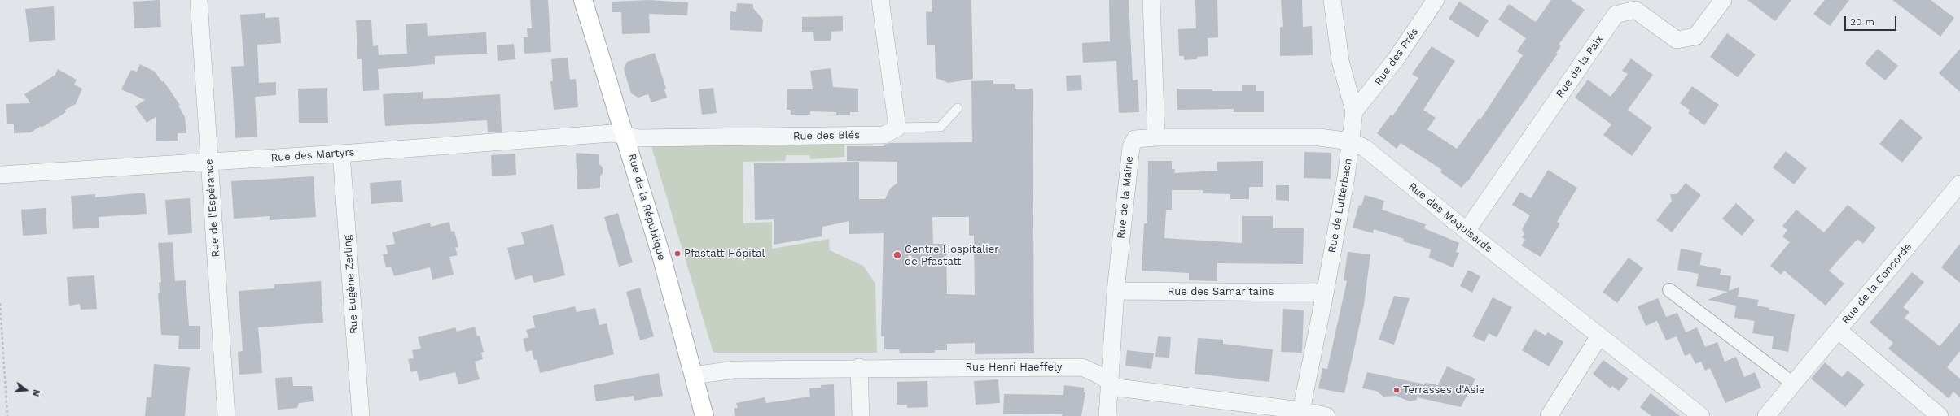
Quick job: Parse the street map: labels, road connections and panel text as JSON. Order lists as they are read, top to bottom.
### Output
{
  "streets": {
    "main road": ["Rue de la République"],
    "street": [
      "Rue des Prés",
      "Rue de la Paix",
      "Rue des Blés",
      "Rue des Martyrs",
      "Rue de la Mairie",
      "Rue de Lutterbach",
      "Rue de l'Espérance",
      "Rue des Maquisards",
      "Rue de la Concorde",
      "Rue Eugène Zerling",
      "Rue des Samaritains",
      "Rue Henri Haeffely"
    ]
  },
  "crossings": [
    ["Rue des Prés", "Rue de Lutterbach"],
    ["Rue de la Paix", "Rue des Maquisards"],
    ["Rue des Blés", "Rue des Martyrs"],
    ["Rue des Blés", "Rue de la République"],
    ["Rue des Martyrs", "Rue de la République"],
    ["Rue des Martyrs", "Rue de l'Espérance"],
    ["Rue des Martyrs", "Rue Eugène Zerling"],
    ["Rue de la Mairie", "Rue des Maquisards"],
    ["Rue de la Mairie", "Rue des Samaritains"],
    ["Rue de la Mairie", "Rue Henri Haeffely"],
    ["Rue de Lutterbach", "Rue des Maquisards"],
    ["Rue de Lutterbach", "Rue des Samaritains"],
    ["Rue de Lutterbach", "Rue Henri Haeffely"],
    ["Rue de la République", "Rue Henri Haeffely"]
  ],
  "places": ["Pfastatt Hôpital", "Centre Hospitalier de Pfastatt", "Terrasses d'Asie"],
  "scale_bar": "20 m",
  "north": "right"
}
